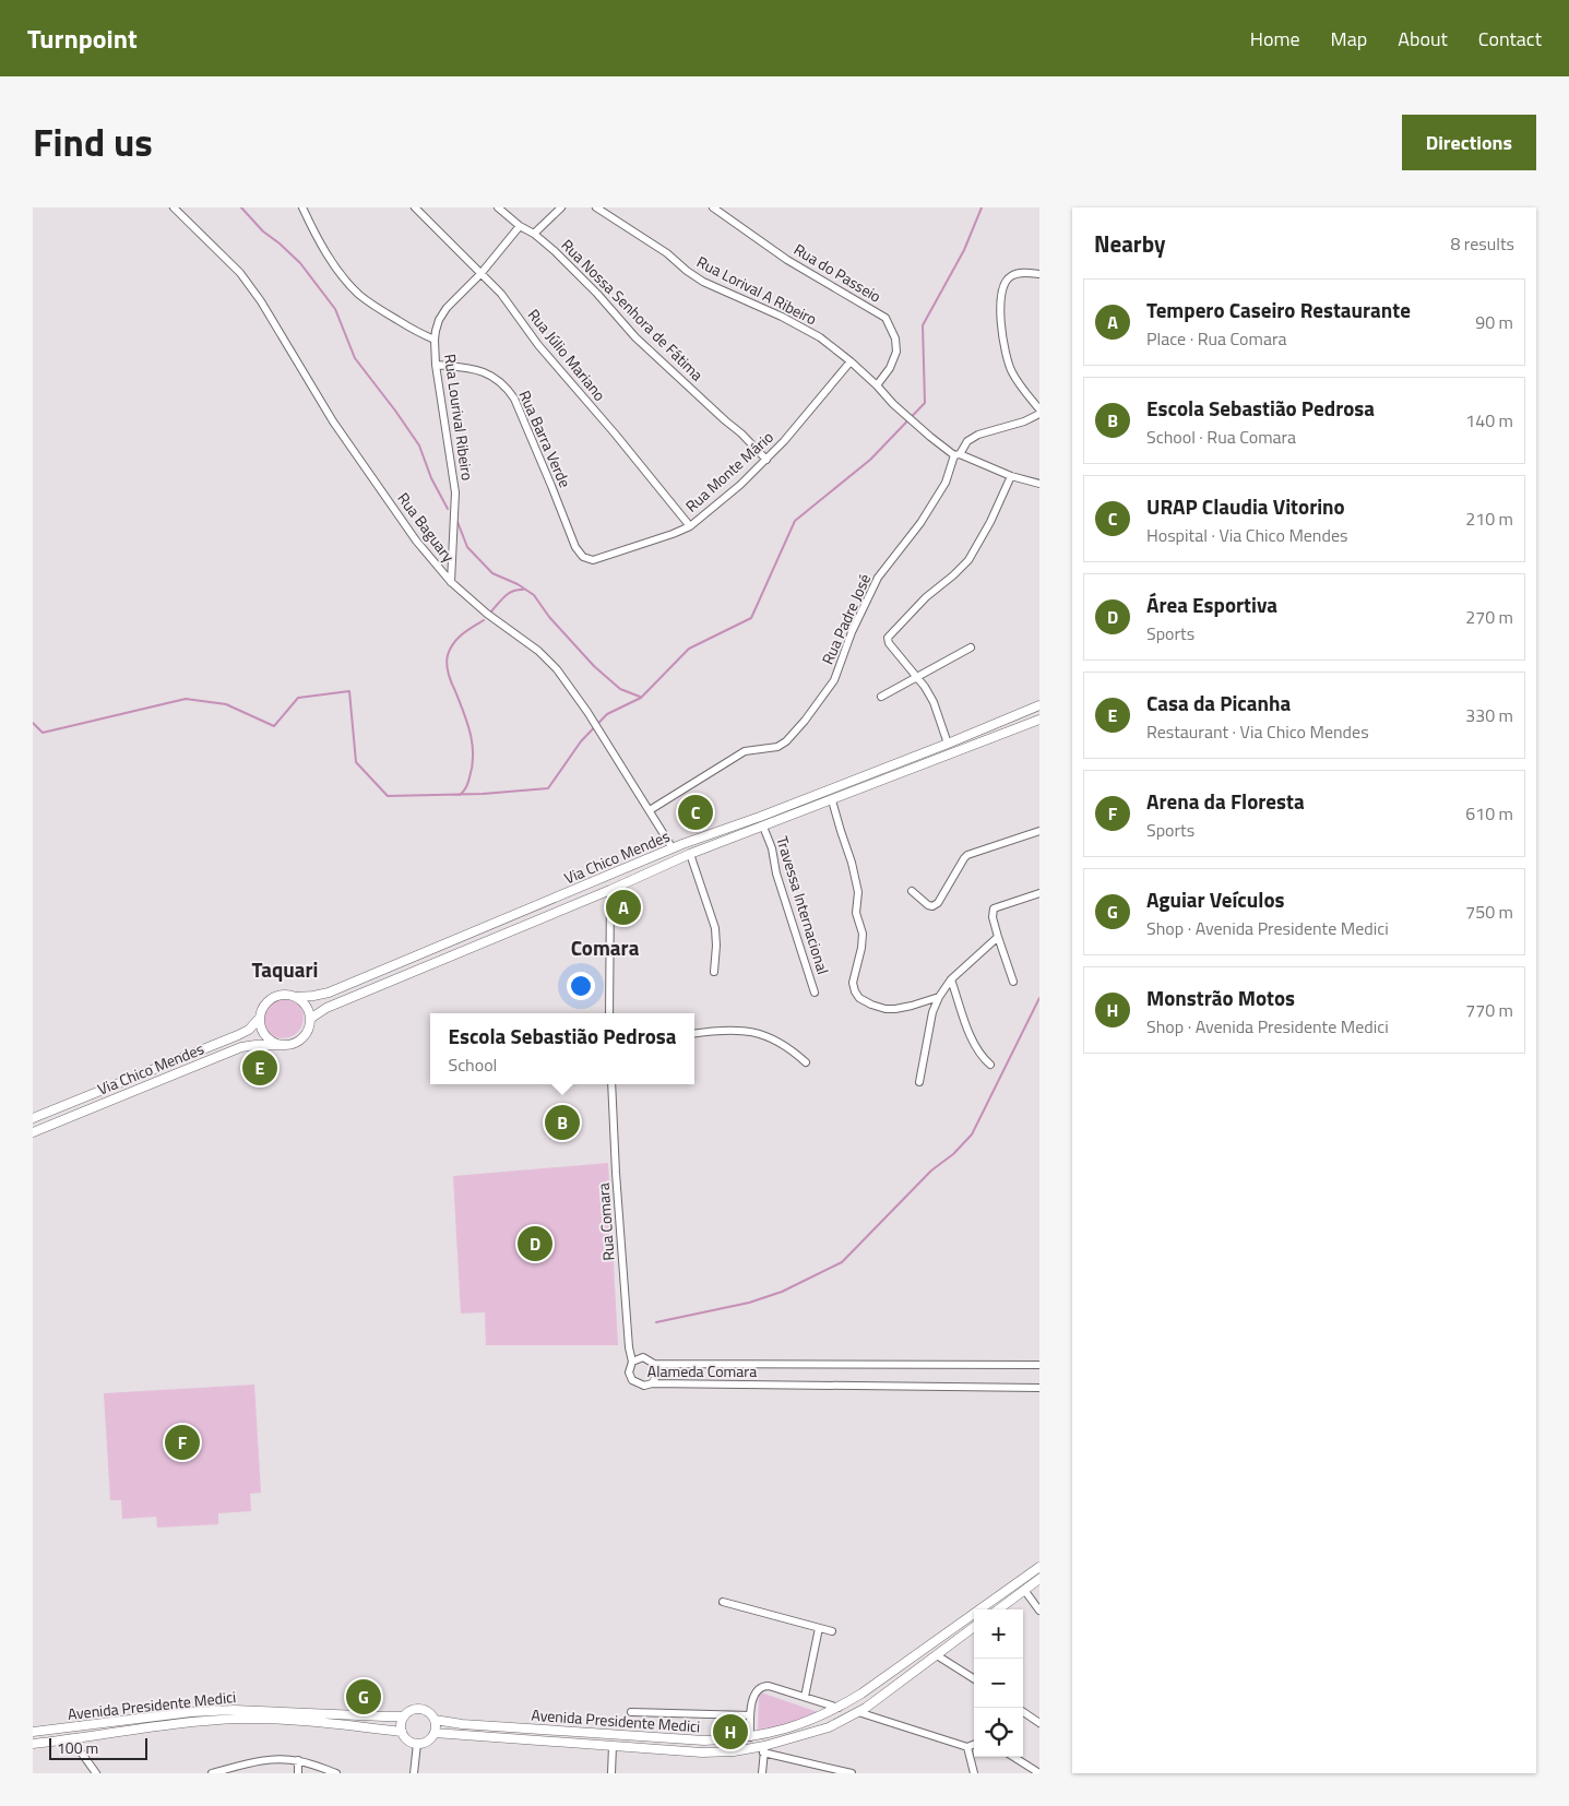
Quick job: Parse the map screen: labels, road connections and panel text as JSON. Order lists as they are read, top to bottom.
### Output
{
  "streets": {
    "main road": ["Via Chico Mendes", "Avenida Presidente Medici"],
    "street": [
      "Rua do Passeio",
      "Rua Lorival A Ribeiro",
      "Rua Nossa Senhora de Fátima",
      "Rua Júlio Mariano",
      "Rua Lourival Ribeiro",
      "Rua Barra Verde",
      "Rua Monte Mário",
      "Rua Baguary",
      "Rua Padre José",
      "Travessa Internacional",
      "Rua Comara",
      "Alameda Comara"
    ]
  },
  "crossings": [
    ["Rua Lorival A Ribeiro", "Rua Monte Mário"],
    ["Rua Nossa Senhora de Fátima", "Rua Lourival Ribeiro"],
    ["Rua Nossa Senhora de Fátima", "Rua Monte Mário"],
    ["Rua Júlio Mariano", "Rua Lourival Ribeiro"],
    ["Rua Júlio Mariano", "Rua Monte Mário"],
    ["Rua Lourival Ribeiro", "Rua Barra Verde"],
    ["Rua Lourival Ribeiro", "Rua Baguary"],
    ["Rua Barra Verde", "Rua Monte Mário"],
    ["Rua Baguary", "Rua Padre José"],
    ["Rua Baguary", "Via Chico Mendes"],
    ["Via Chico Mendes", "Travessa Internacional"],
    ["Rua Comara", "Alameda Comara"]
  ],
  "districts": ["Comara", "Taquari"],
  "scale_bar": "100 m",
  "page": {
    "header": "Turnpoint",
    "nav": [
      "Home",
      "Map",
      "About",
      "Contact"
    ],
    "title": "Find us",
    "buttons": "Directions",
    "heading": ["Nearby", "8 results"],
    "list": [
      {
        "mark": "A",
        "name": "Tempero Caseiro Restaurante",
        "note": "Place · Rua Comara",
        "value": "90 m"
      },
      {
        "mark": "B",
        "name": "Escola Sebastião Pedrosa",
        "note": "School · Rua Comara",
        "value": "140 m"
      },
      {
        "mark": "C",
        "name": "URAP Claudia Vitorino",
        "note": "Hospital · Via Chico Mendes",
        "value": "210 m"
      },
      {
        "mark": "D",
        "name": "Área Esportiva",
        "note": "Sports",
        "value": "270 m"
      },
      {
        "mark": "E",
        "name": "Casa da Picanha",
        "note": "Restaurant · Via Chico Mendes",
        "value": "330 m"
      },
      {
        "mark": "F",
        "name": "Arena da Floresta",
        "note": "Sports",
        "value": "610 m"
      },
      {
        "mark": "G",
        "name": "Aguiar Veículos",
        "note": "Shop · Avenida Presidente Medici",
        "value": "750 m"
      },
      {
        "mark": "H",
        "name": "Monstrão Motos",
        "note": "Shop · Avenida Presidente Medici",
        "value": "770 m"
      }
    ],
    "pins": [
      "C",
      "A",
      "E",
      "B",
      "D",
      "F",
      "G",
      "H"
    ],
    "popup": ["Escola Sebastião Pedrosa", "School"],
    "map_buttons": ["+", "−"],
    "scale": "100 m"
  }
}
